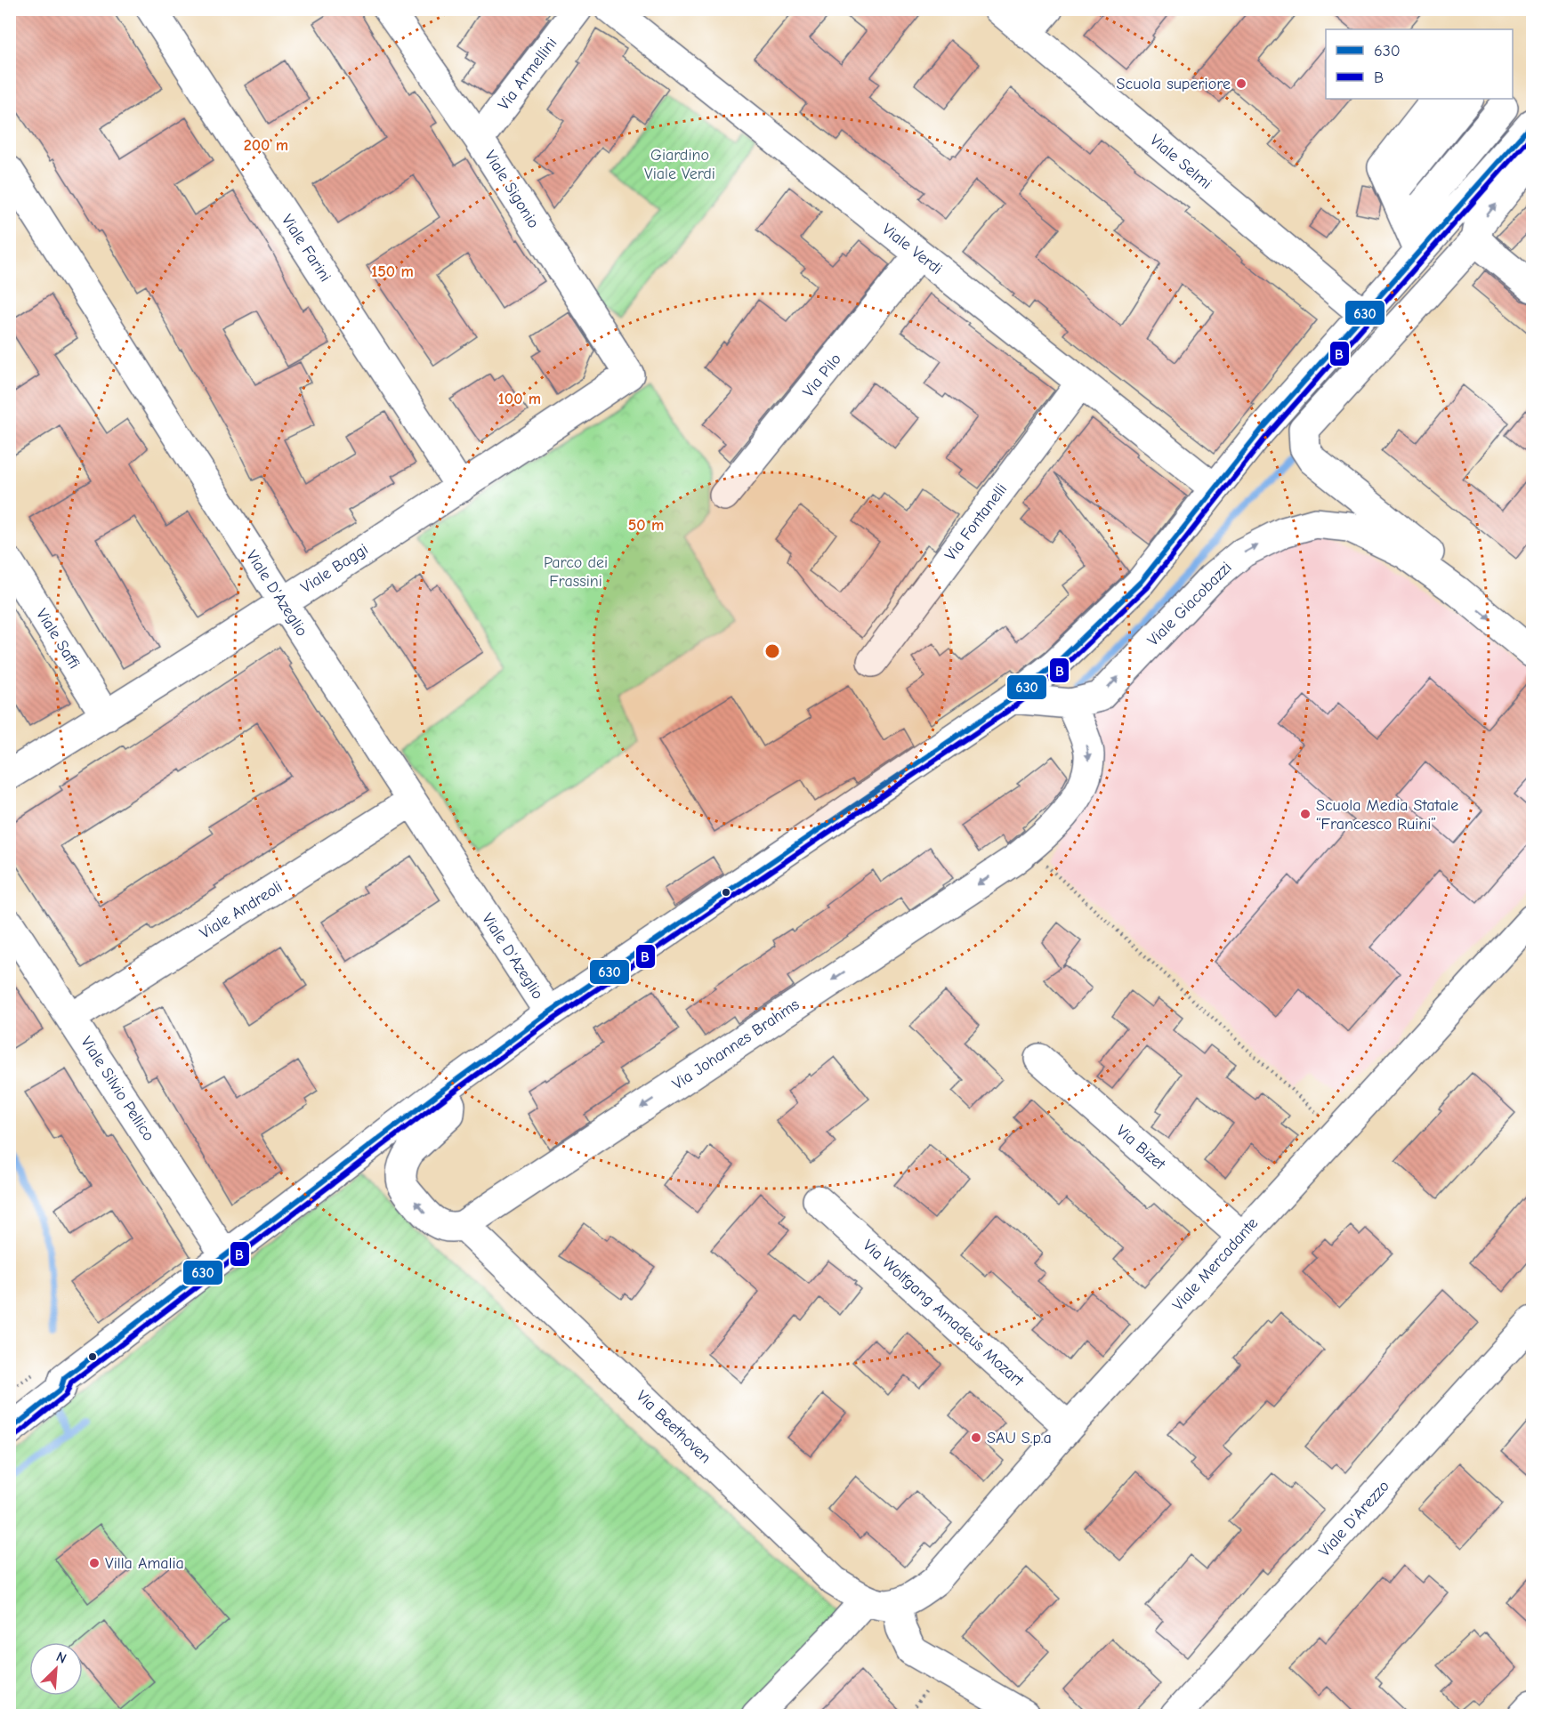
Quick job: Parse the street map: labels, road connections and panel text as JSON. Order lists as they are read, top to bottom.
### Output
{
  "streets": {
    "street": [
      "Via Armellini",
      "Viale Selmi",
      "Viale Sigonio",
      "Viale Farini",
      "Viale Verdi",
      "Via Pilo",
      "Via Fontanelli",
      "Viale Baggi",
      "Viale D'Azeglio",
      "Viale Giacobazzi",
      "Viale Saffi",
      "Viale Andreoli",
      "Via Johannes Brahms",
      "Viale Silvio Pellico",
      "Via Bizet",
      "Viale Mercadante",
      "Via Wolfgang Amadeus Mozart",
      "Via Beethoven",
      "Viale D'Arezzo"
    ]
  },
  "crossings": [
    ["Via Armellini", "Viale Sigonio"],
    ["Viale Sigonio", "Viale Baggi"],
    ["Viale Farini", "Viale Baggi"],
    ["Viale Verdi", "Via Pilo"],
    ["Viale Verdi", "Via Fontanelli"],
    ["Viale Baggi", "Viale D'Azeglio"],
    ["Viale Baggi", "Viale Saffi"],
    ["Viale D'Azeglio", "Viale Andreoli"],
    ["Viale Giacobazzi", "Via Johannes Brahms"],
    ["Viale Andreoli", "Viale Silvio Pellico"],
    ["Via Johannes Brahms", "Via Beethoven"],
    ["Via Bizet", "Viale Mercadante"],
    ["Viale Mercadante", "Via Wolfgang Amadeus Mozart"],
    ["Viale Mercadante", "Via Beethoven"]
  ],
  "one_way": ["Viale Giacobazzi"],
  "parks": ["Giardino Viale Verdi", "Parco dei Frassini"],
  "places": [
    "Scuola superiore",
    "Scuola Media Statale “Francesco Ruini”",
    "SAU S.p.a",
    "Villa Amalia"
  ],
  "lines": ["transit line 630", "transit line B"],
  "legend": ["630", "B"],
  "north": "top right",
  "rings": [
    "200 m",
    "150 m",
    "100 m",
    "50 m"
  ]
}
